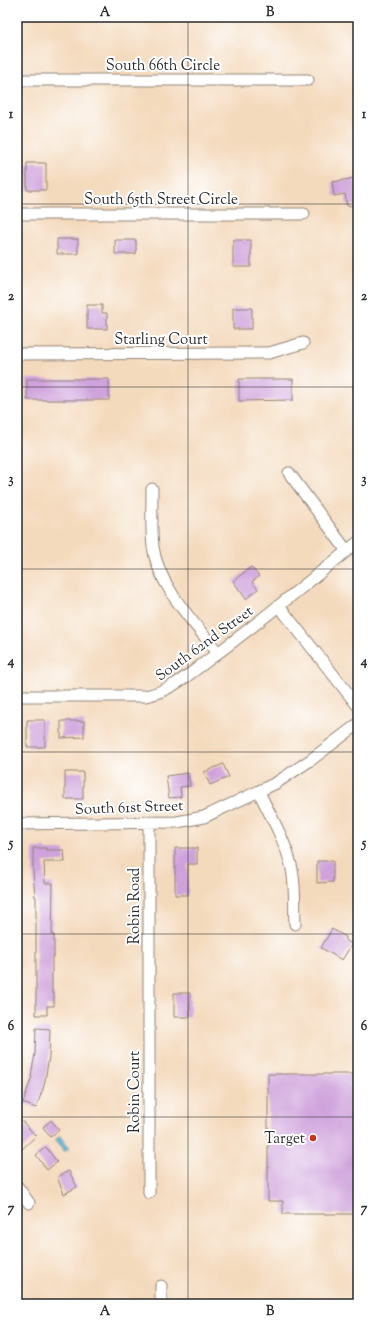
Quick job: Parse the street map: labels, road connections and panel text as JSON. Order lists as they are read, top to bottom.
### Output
{
  "streets": {
    "street": [
      "South 66th Circle",
      "South 65th Street Circle",
      "Starling Court",
      "South 62nd Street",
      "South 61st Street",
      "Robin Road",
      "Robin Court"
    ]
  },
  "crossings": [
    ["South 61st Street", "Robin Road"],
    ["Robin Road", "Robin Court"]
  ],
  "places": ["Target"],
  "grid": {
    "columns": ["A", "B"],
    "rows": [
      "1",
      "2",
      "3",
      "4",
      "5",
      "6",
      "7"
    ]
  }
}
